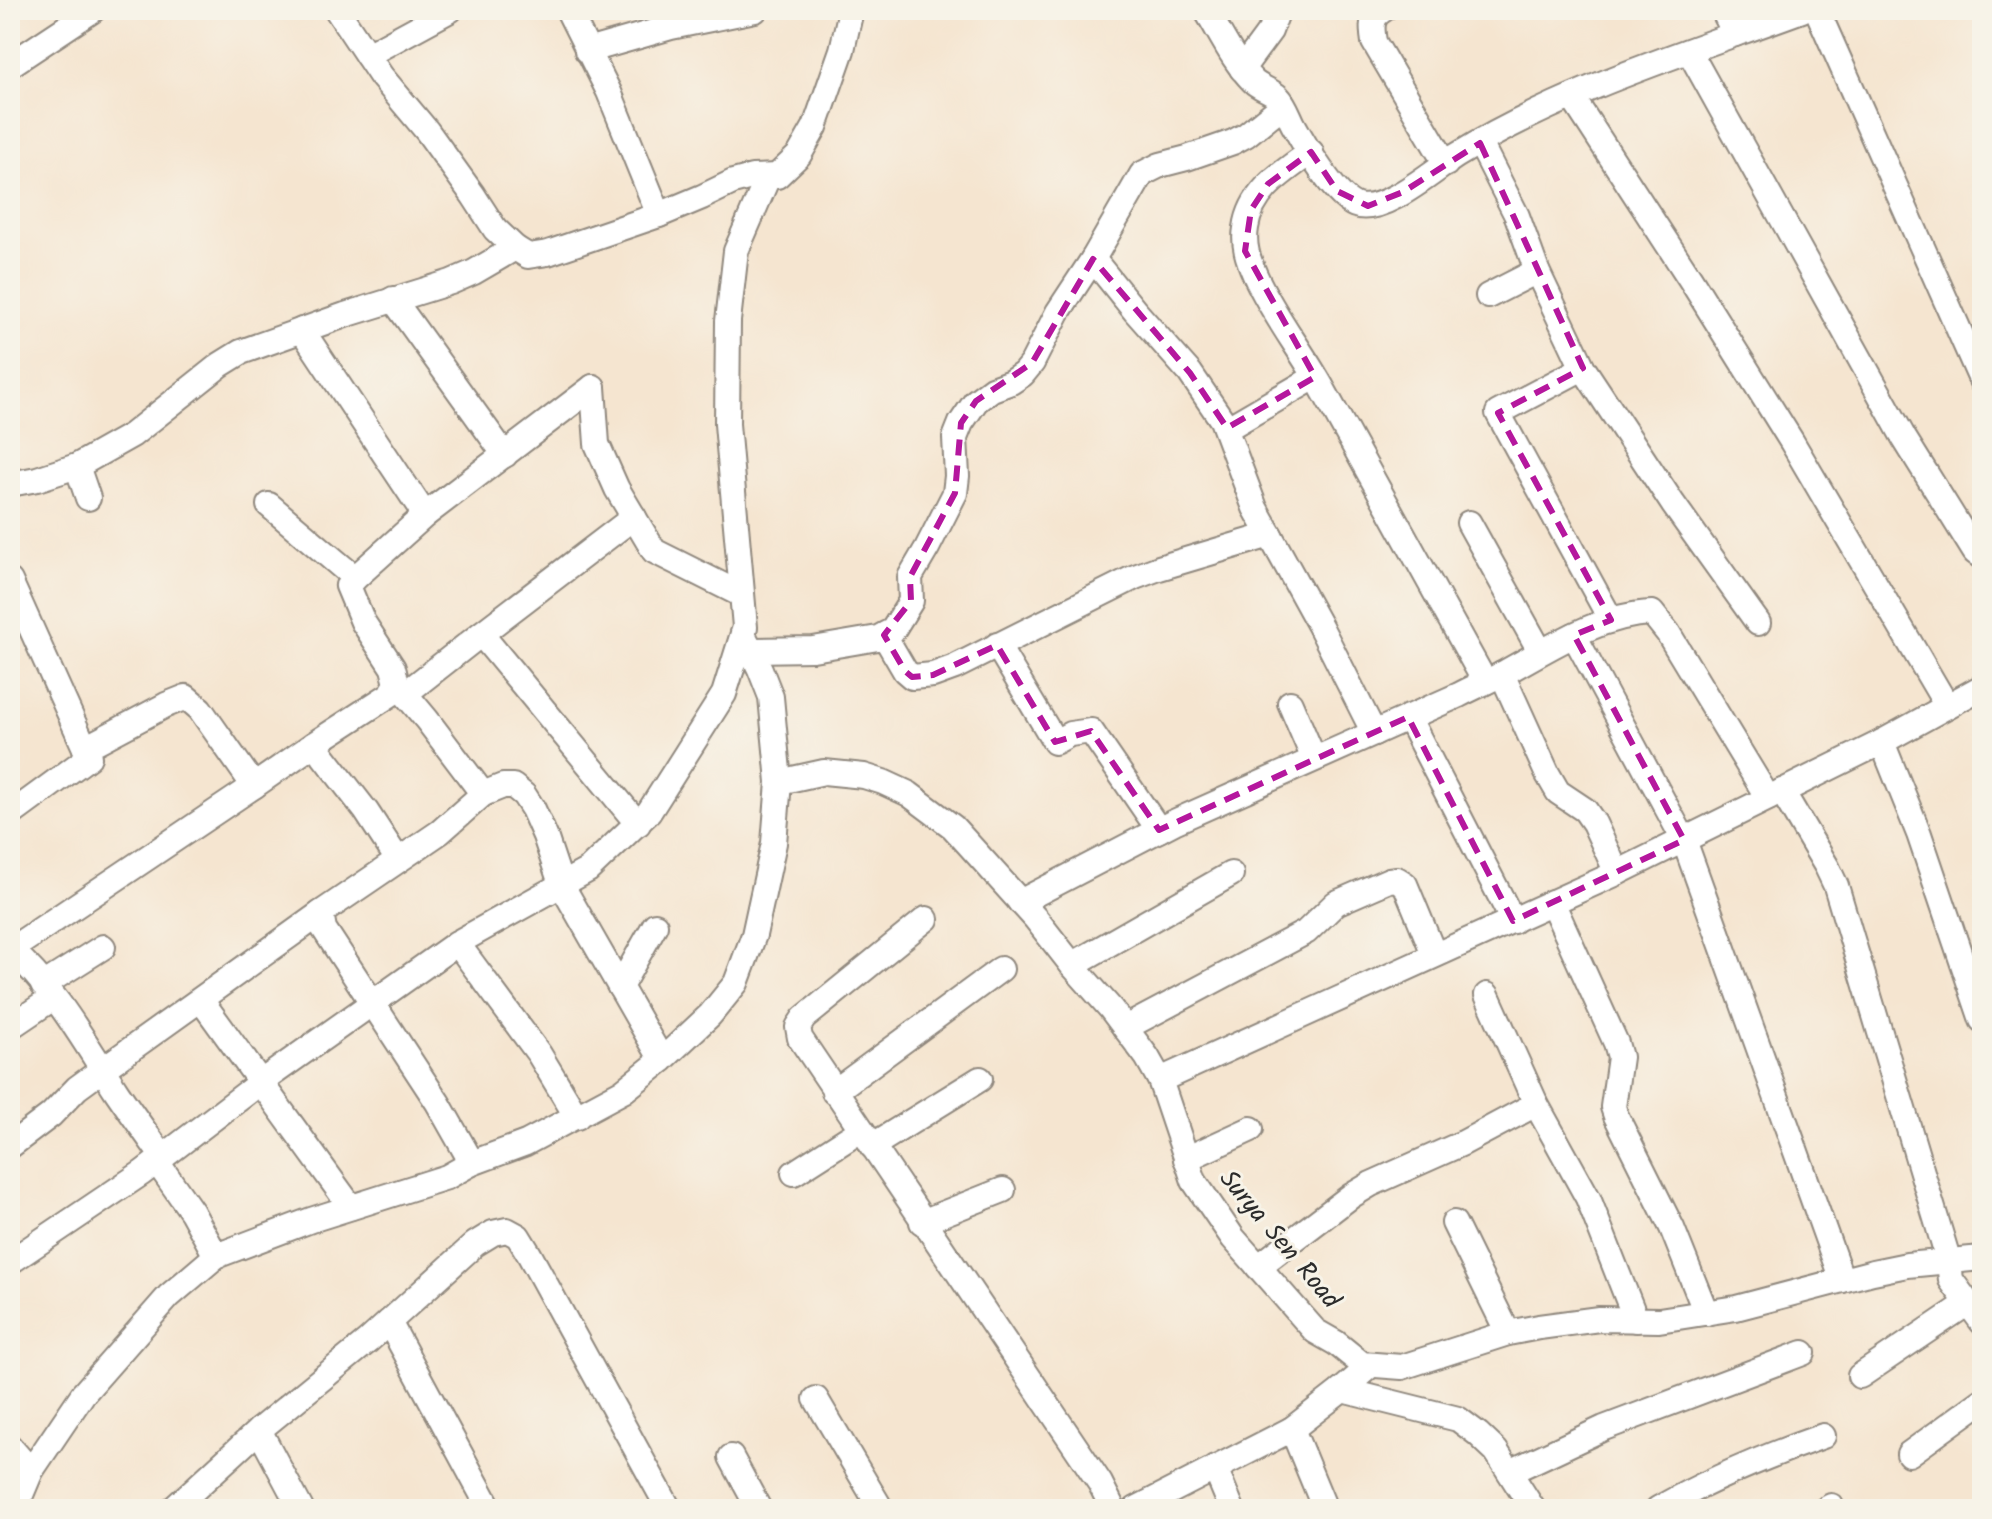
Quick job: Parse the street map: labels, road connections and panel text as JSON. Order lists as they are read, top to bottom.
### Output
{
  "streets": {
    "street": ["Surya Sen Road"]
  }
}
